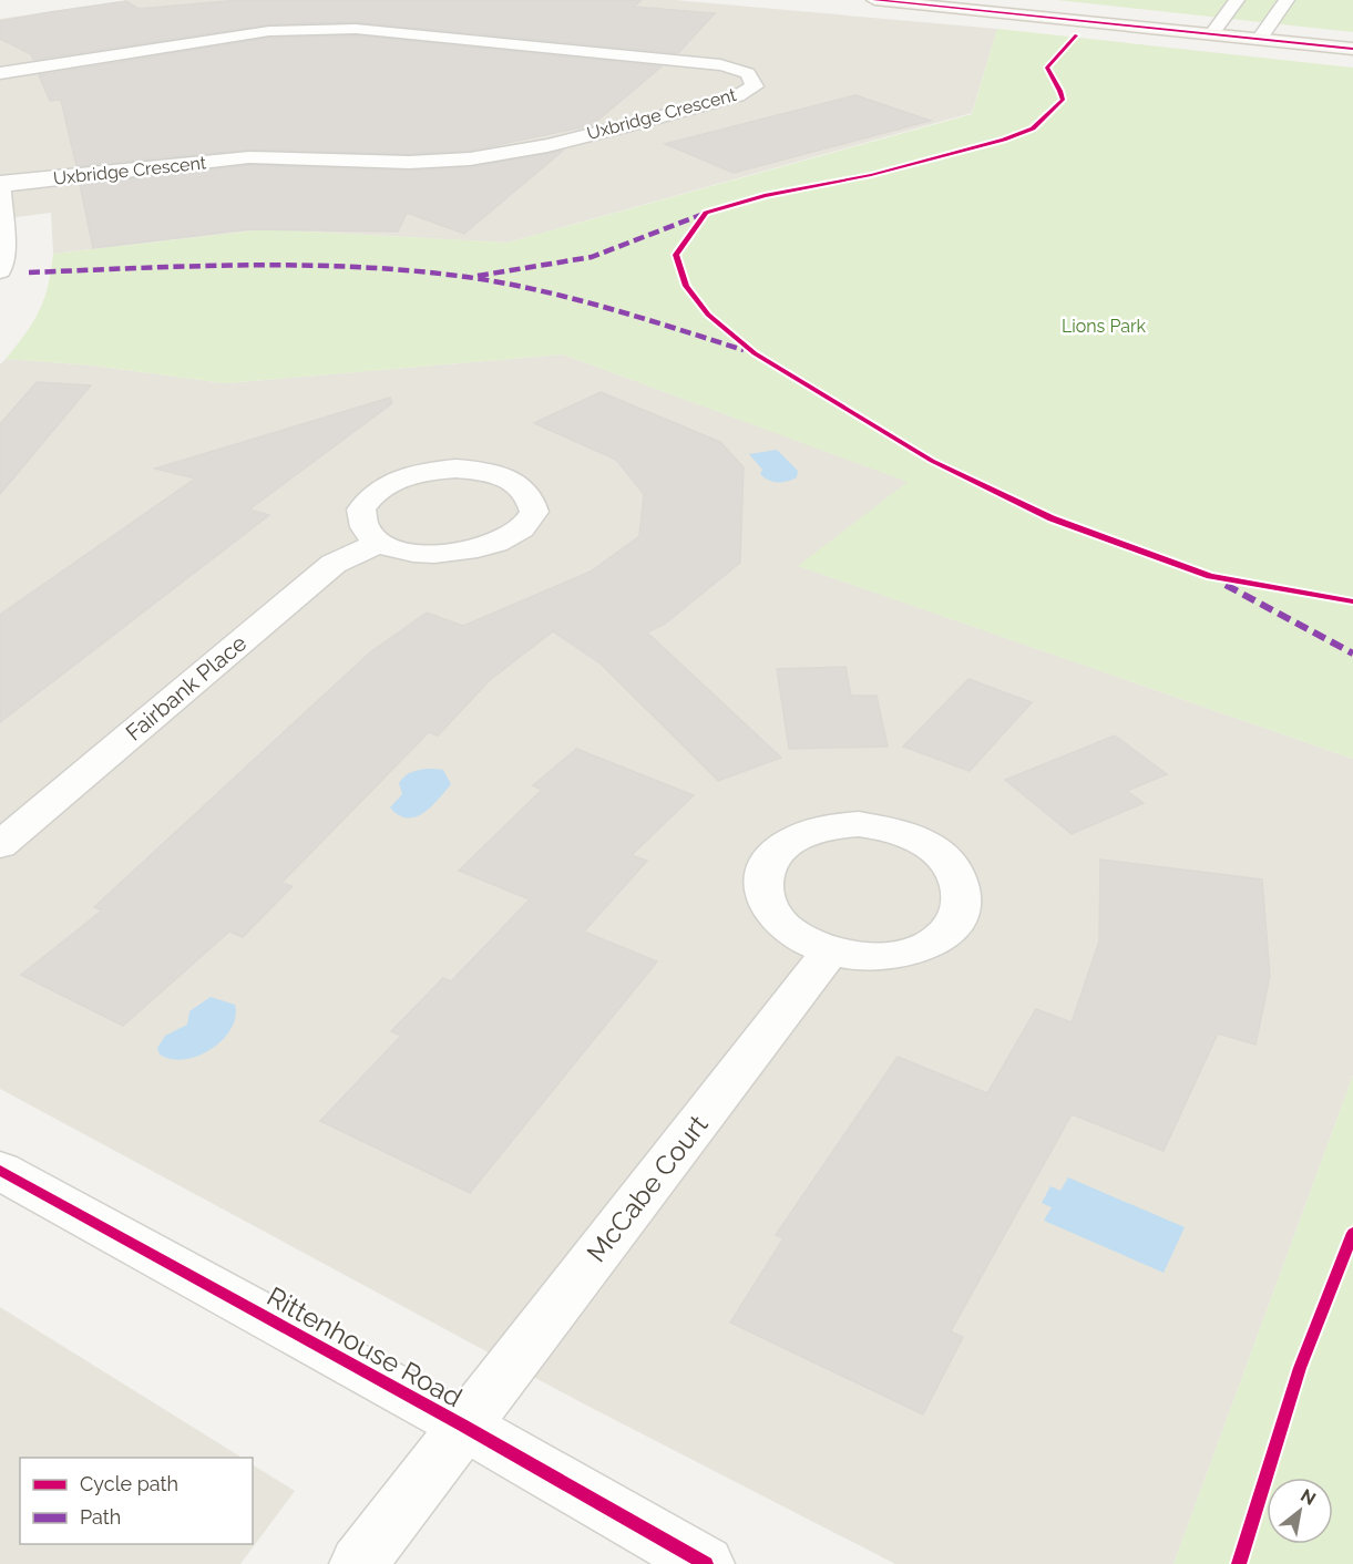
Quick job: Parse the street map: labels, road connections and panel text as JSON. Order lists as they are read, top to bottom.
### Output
{
  "streets": {
    "street": [
      "Uxbridge Crescent",
      "Fairbank Place",
      "McCabe Court",
      "Rittenhouse Road"
    ]
  },
  "crossings": [
    ["McCabe Court", "Rittenhouse Road"]
  ],
  "parks": ["Lions Park"],
  "legend": ["Cycle path", "Path"],
  "north": "top right"
}
